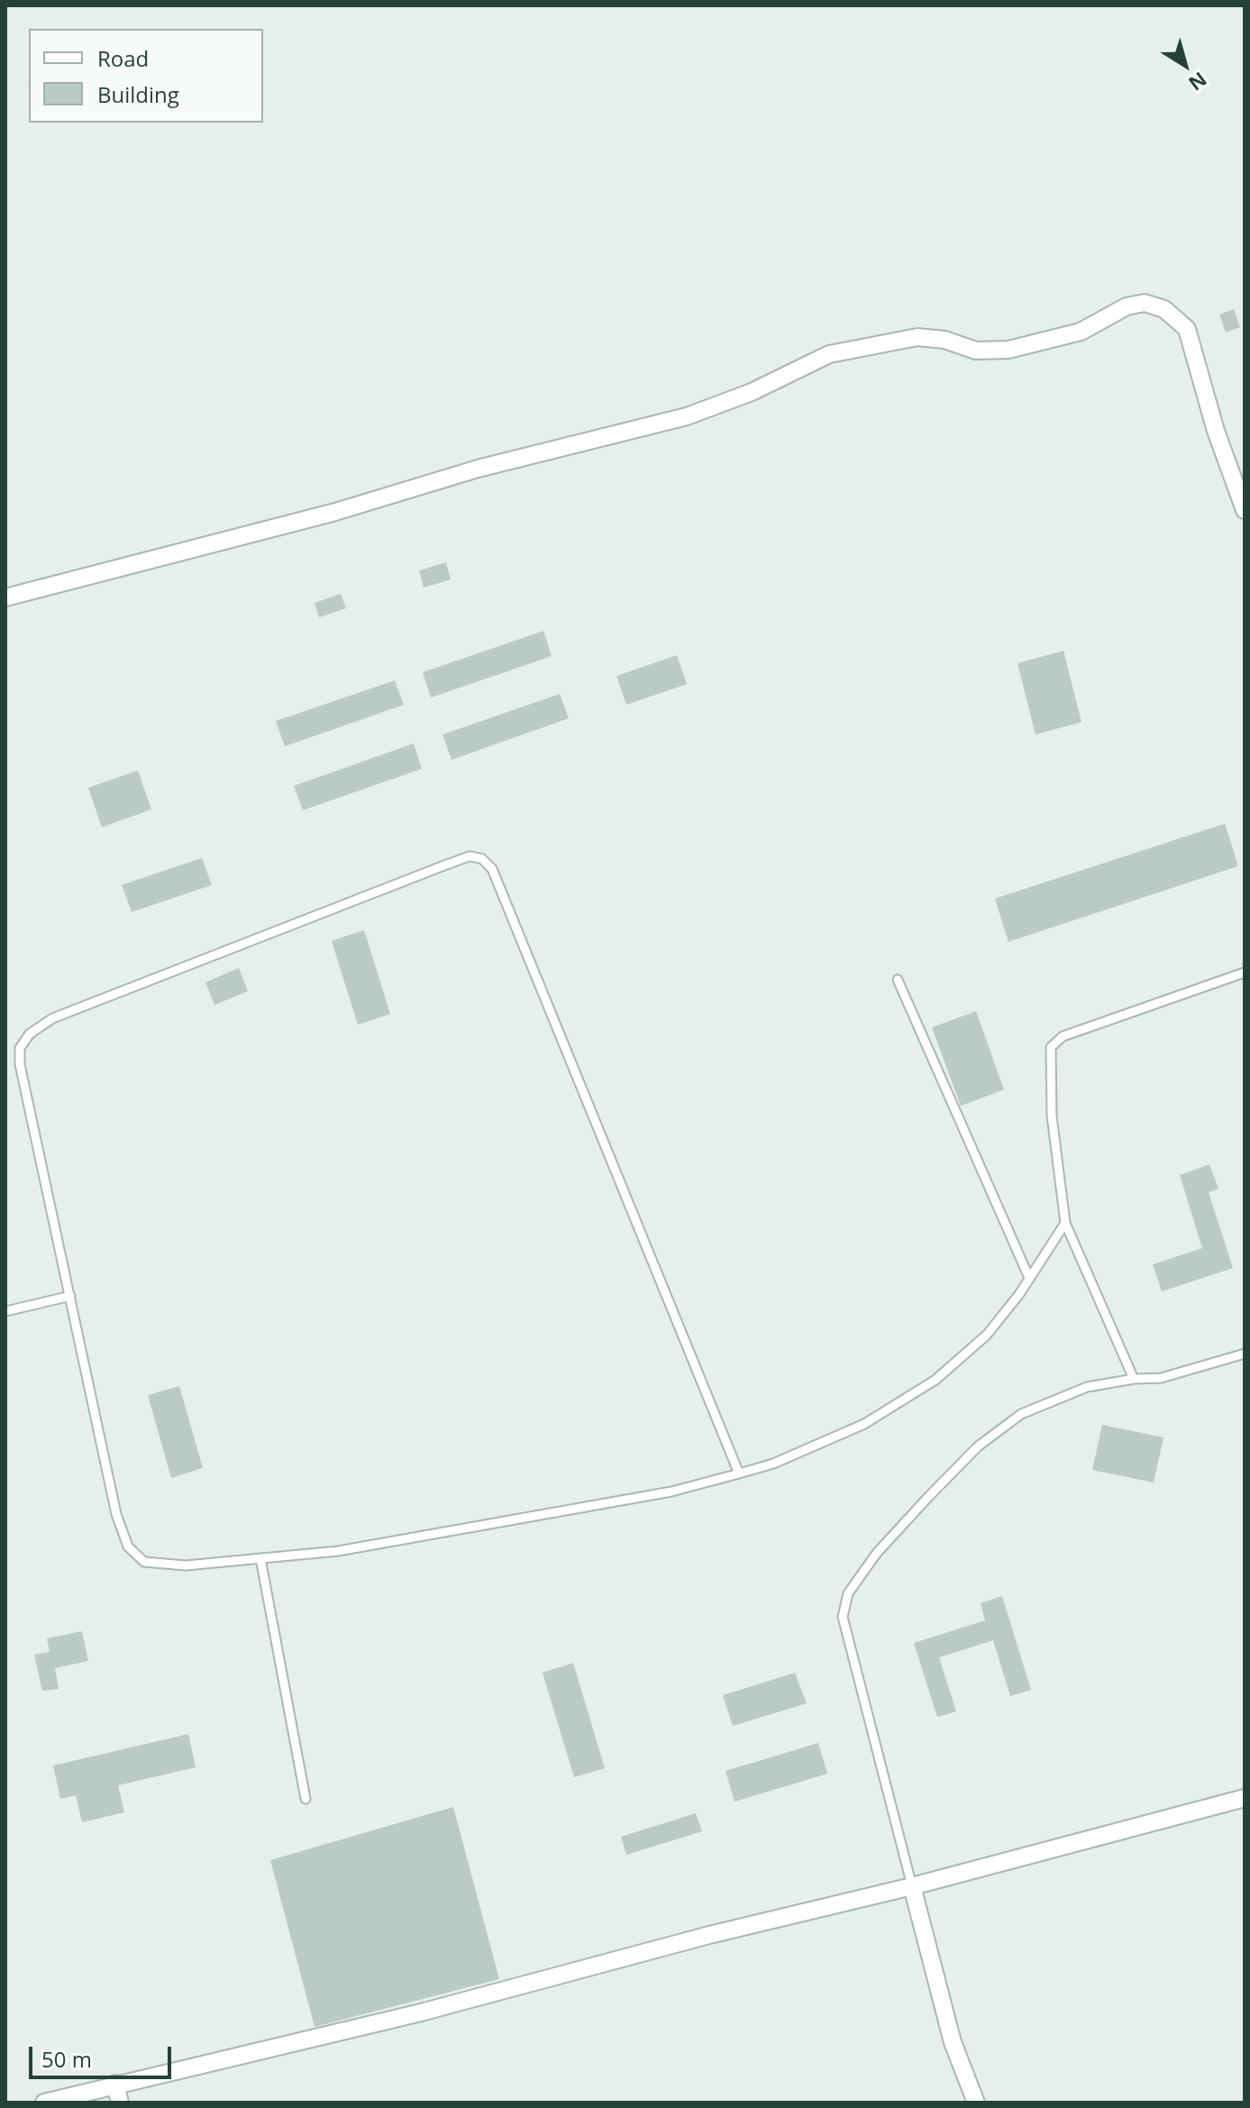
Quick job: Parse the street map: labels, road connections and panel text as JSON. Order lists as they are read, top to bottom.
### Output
{
  "legend": ["Road", "Building"],
  "scale_bar": "50 m",
  "north": "bottom right"
}
